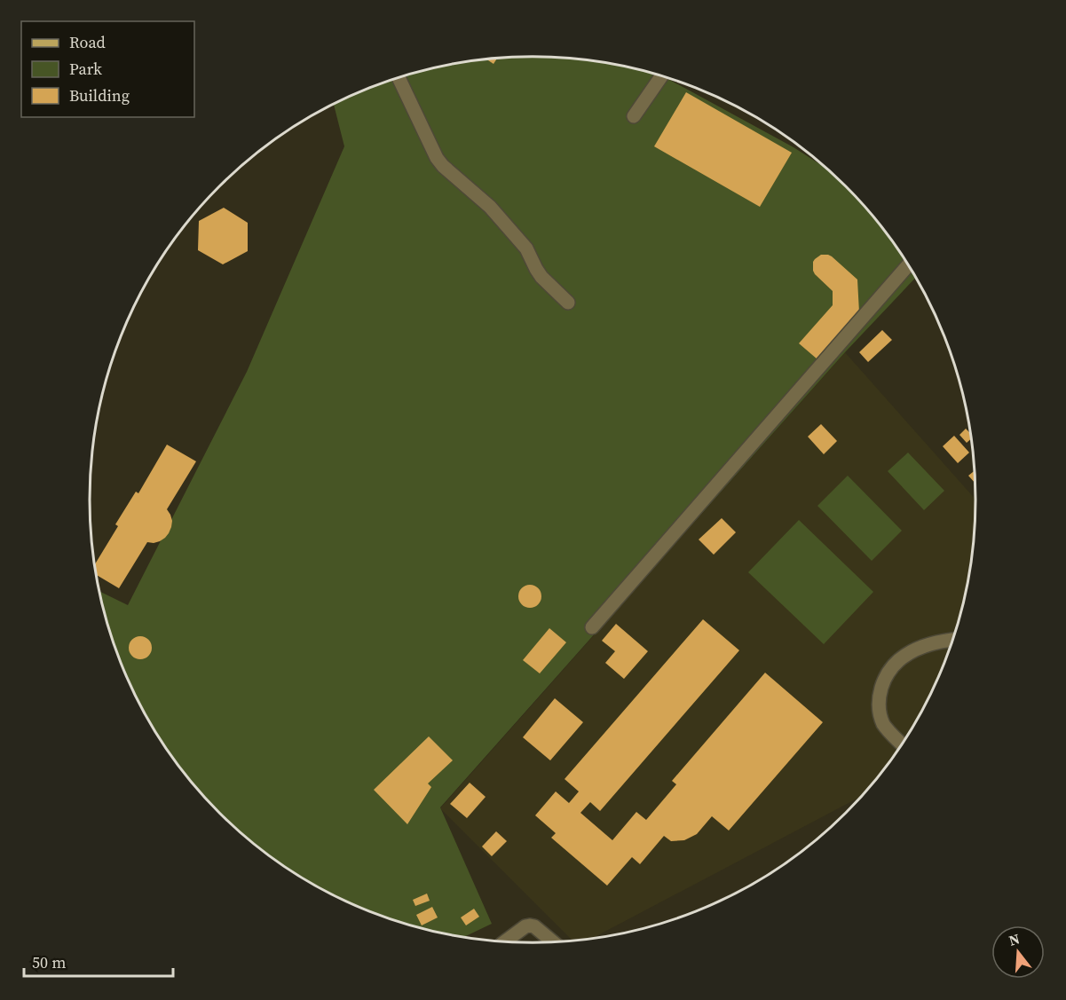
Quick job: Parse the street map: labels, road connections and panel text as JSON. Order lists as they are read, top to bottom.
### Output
{
  "legend": ["Road", "Park", "Building"],
  "scale_bar": "50 m",
  "north": "top"
}
